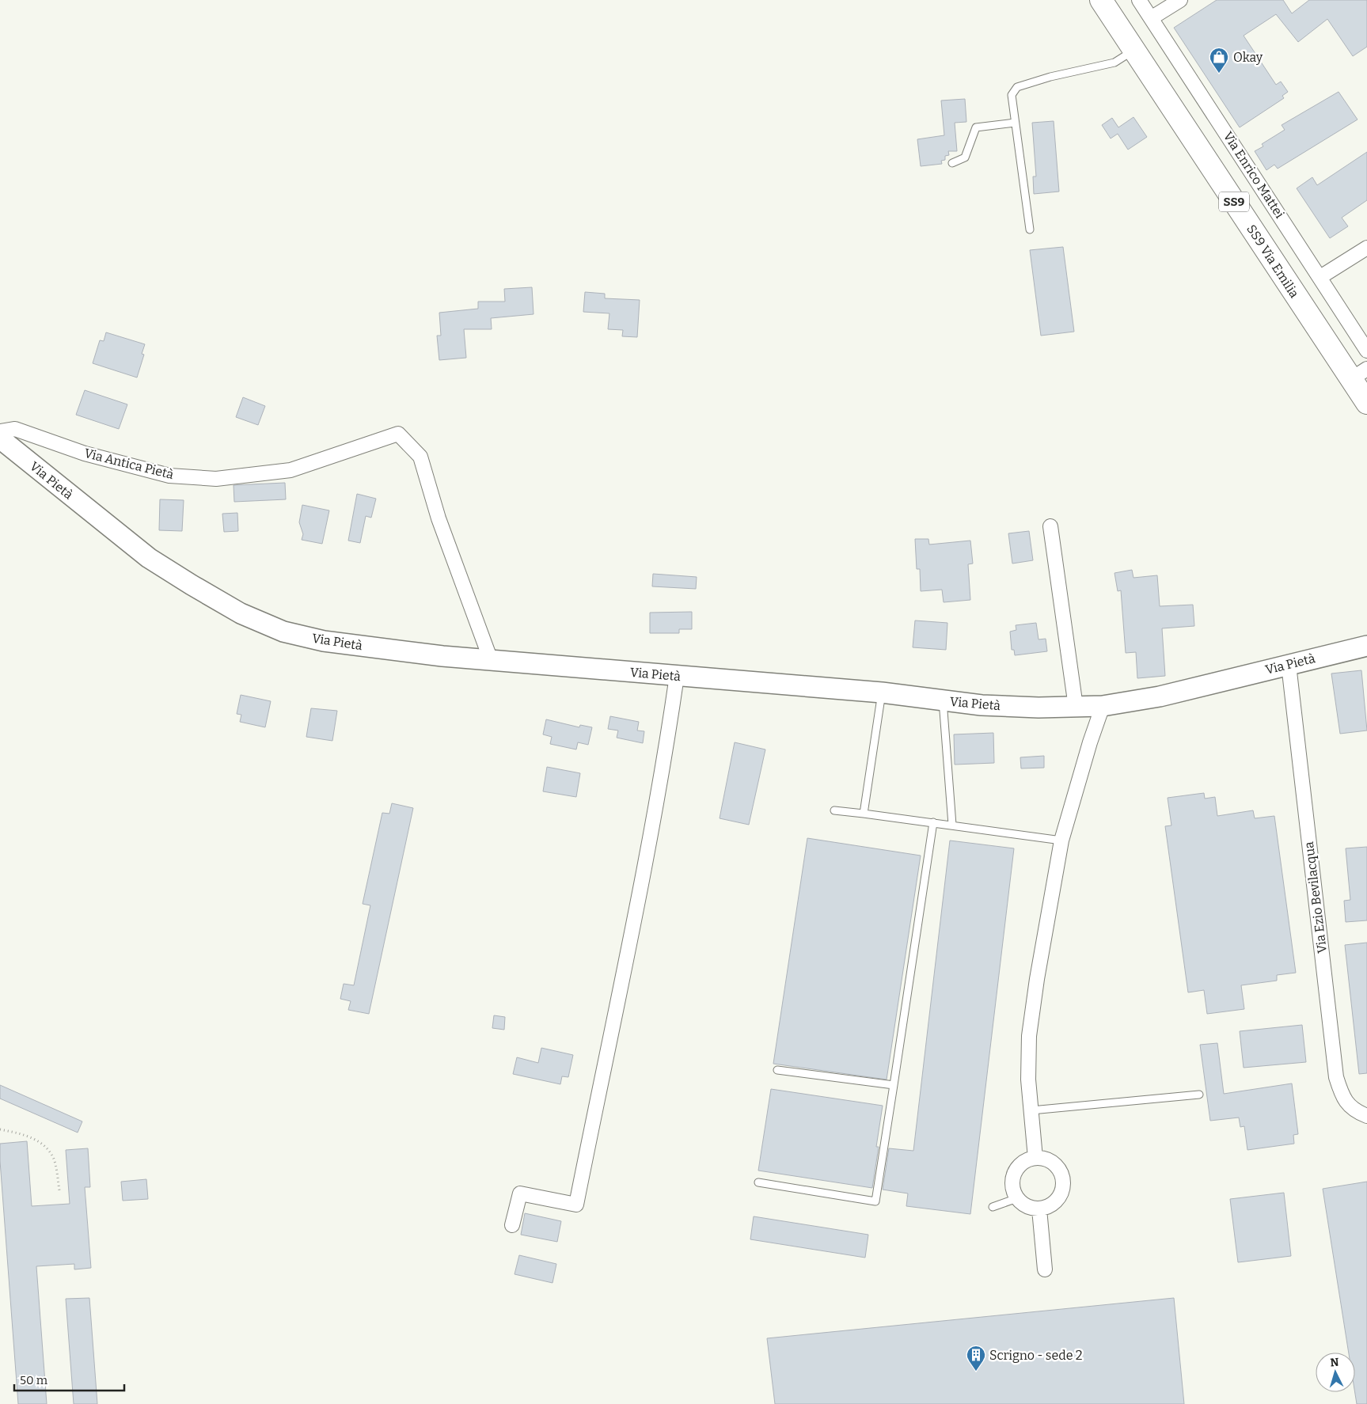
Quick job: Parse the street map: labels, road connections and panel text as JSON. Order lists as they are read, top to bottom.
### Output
{
  "streets": {
    "main road": ["SS9", "SS9 Via Emilia"],
    "street": [
      "Via Enrico Mattei",
      "Via Antica Pietà",
      "Via Pietà",
      "Via Ezio Bevilacqua"
    ]
  },
  "crossings": [
    ["Via Antica Pietà", "Via Pietà"],
    ["Via Pietà", "Via Ezio Bevilacqua"]
  ],
  "places": {
    "shop": ["Okay"],
    "building": ["Scrigno - sede 2"]
  },
  "scale_bar": "50 m",
  "north": "top"
}
